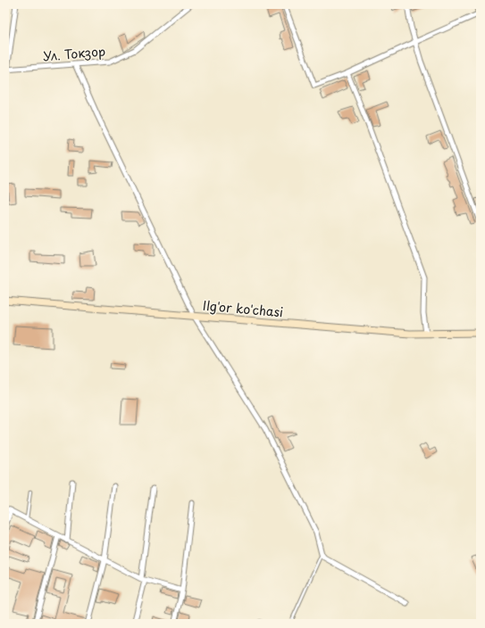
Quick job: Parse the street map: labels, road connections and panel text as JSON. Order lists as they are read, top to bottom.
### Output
{
  "streets": {
    "street": ["Ул. Токзор", "Ilg'or ko'chasi"]
  }
}
